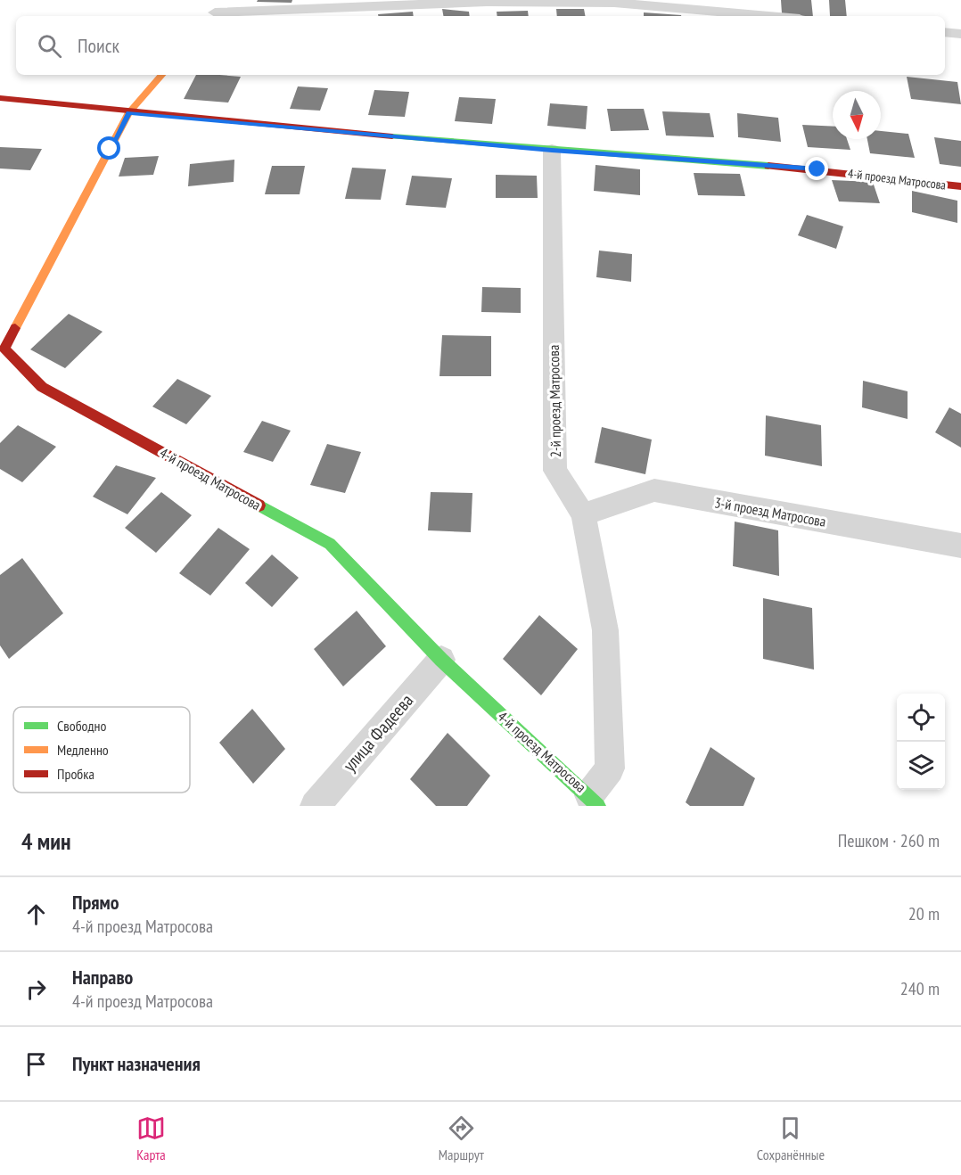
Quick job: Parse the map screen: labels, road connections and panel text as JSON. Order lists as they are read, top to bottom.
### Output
{
  "streets": {
    "street": [
      "4-й проезд Матросова",
      "2-й проезд Матросова",
      "3-й проезд Матросова",
      "улица Фадеева"
    ]
  },
  "crossings": [
    ["4-й проезд Матросова", "2-й проезд Матросова"],
    ["4-й проезд Матросова", "улица Фадеева"],
    ["2-й проезд Матросова", "3-й проезд Матросова"]
  ],
  "legend": ["Свободно", "Медленно", "Пробка"],
  "north": "bottom",
  "page": {
    "search": "Поиск",
    "heading": ["4 мин", "Пешком · 260 m"],
    "list": [
      ["Прямо", "4-й проезд Матросова", "20 m"],
      ["Направо", "4-й проезд Матросова", "240 m"],
      "Пункт назначения"
    ],
    "nav": ["Карта", "Маршрут", "Сохранённые"]
  }
}
